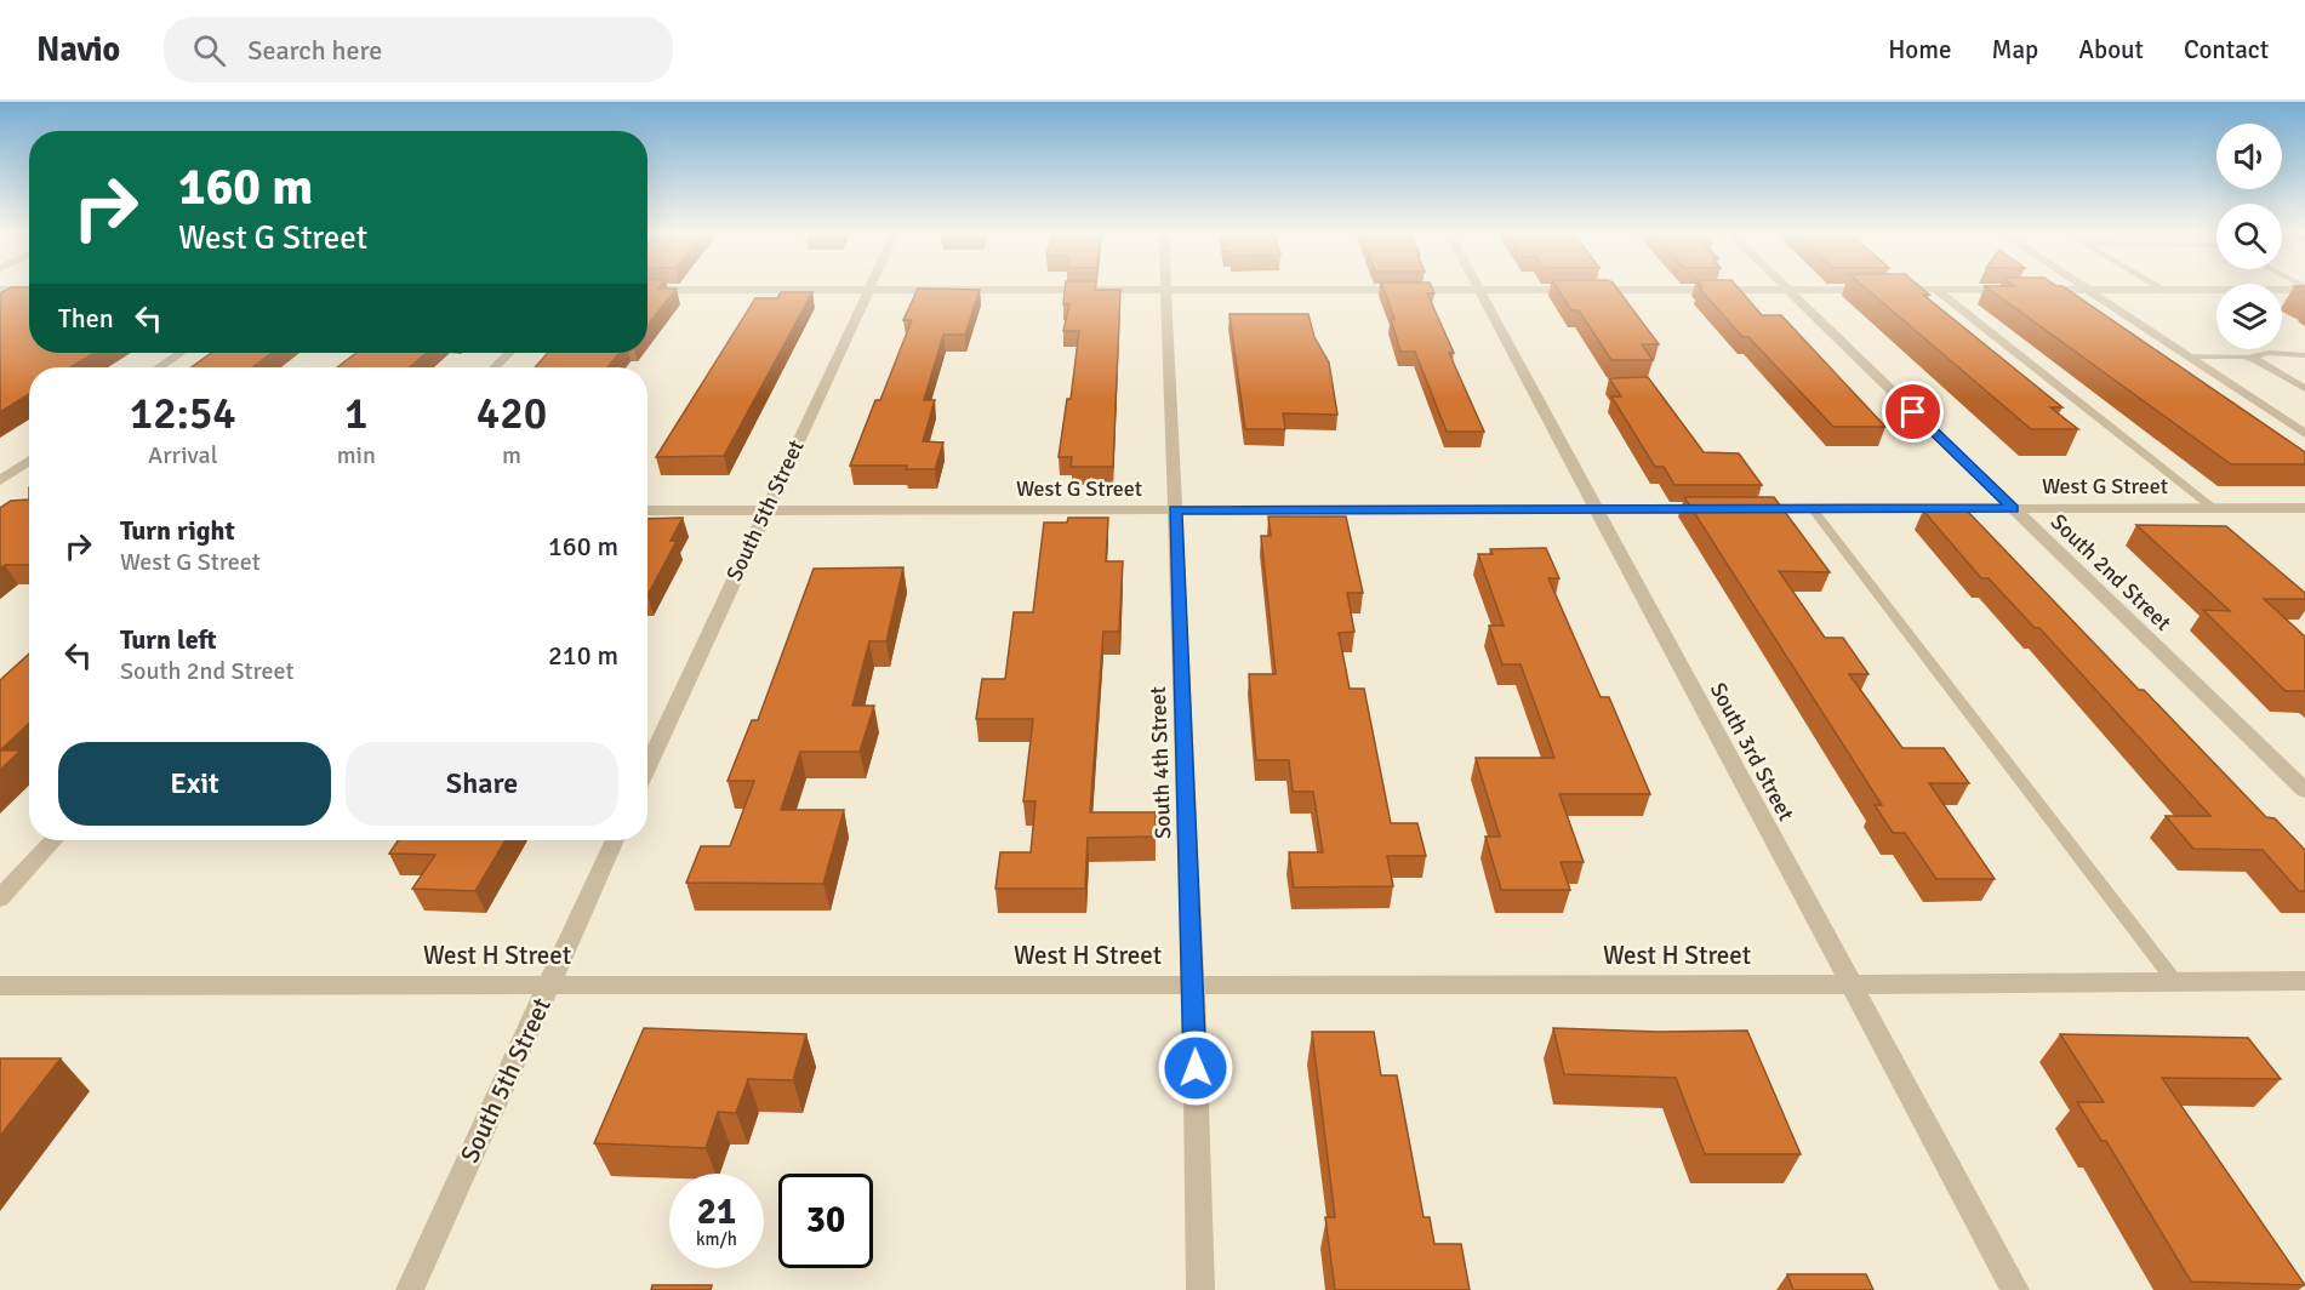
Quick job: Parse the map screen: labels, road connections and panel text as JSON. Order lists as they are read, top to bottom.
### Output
{
  "streets": {
    "street": [
      "West G Street",
      "South 5th Street",
      "South 2nd Street",
      "South 3rd Street",
      "South 4th Street",
      "West H Street"
    ]
  },
  "crossings": [
    ["West G Street", "South 5th Street"],
    ["West G Street", "South 2nd Street"],
    ["West G Street", "South 3rd Street"],
    ["West G Street", "South 4th Street"],
    ["South 5th Street", "West H Street"],
    ["South 3rd Street", "West H Street"],
    ["South 4th Street", "West H Street"]
  ],
  "page": {
    "header": "Navio",
    "search": "Search here",
    "nav": [
      "Home",
      "Map",
      "About",
      "Contact"
    ],
    "turn": ["160 m", "West G Street"],
    "then": "Then",
    "eta": [
      "12:54",
      "Arrival",
      "1",
      "min",
      "420",
      "m"
    ],
    "list": [
      {
        "name": "Turn right",
        "note": "West G Street",
        "value": "160 m"
      },
      {
        "name": "Turn left",
        "note": "South 2nd Street",
        "value": "210 m"
      }
    ],
    "buttons": ["Exit", "Share"],
    "speed": "21 km/h",
    "limit": "30"
  }
}
